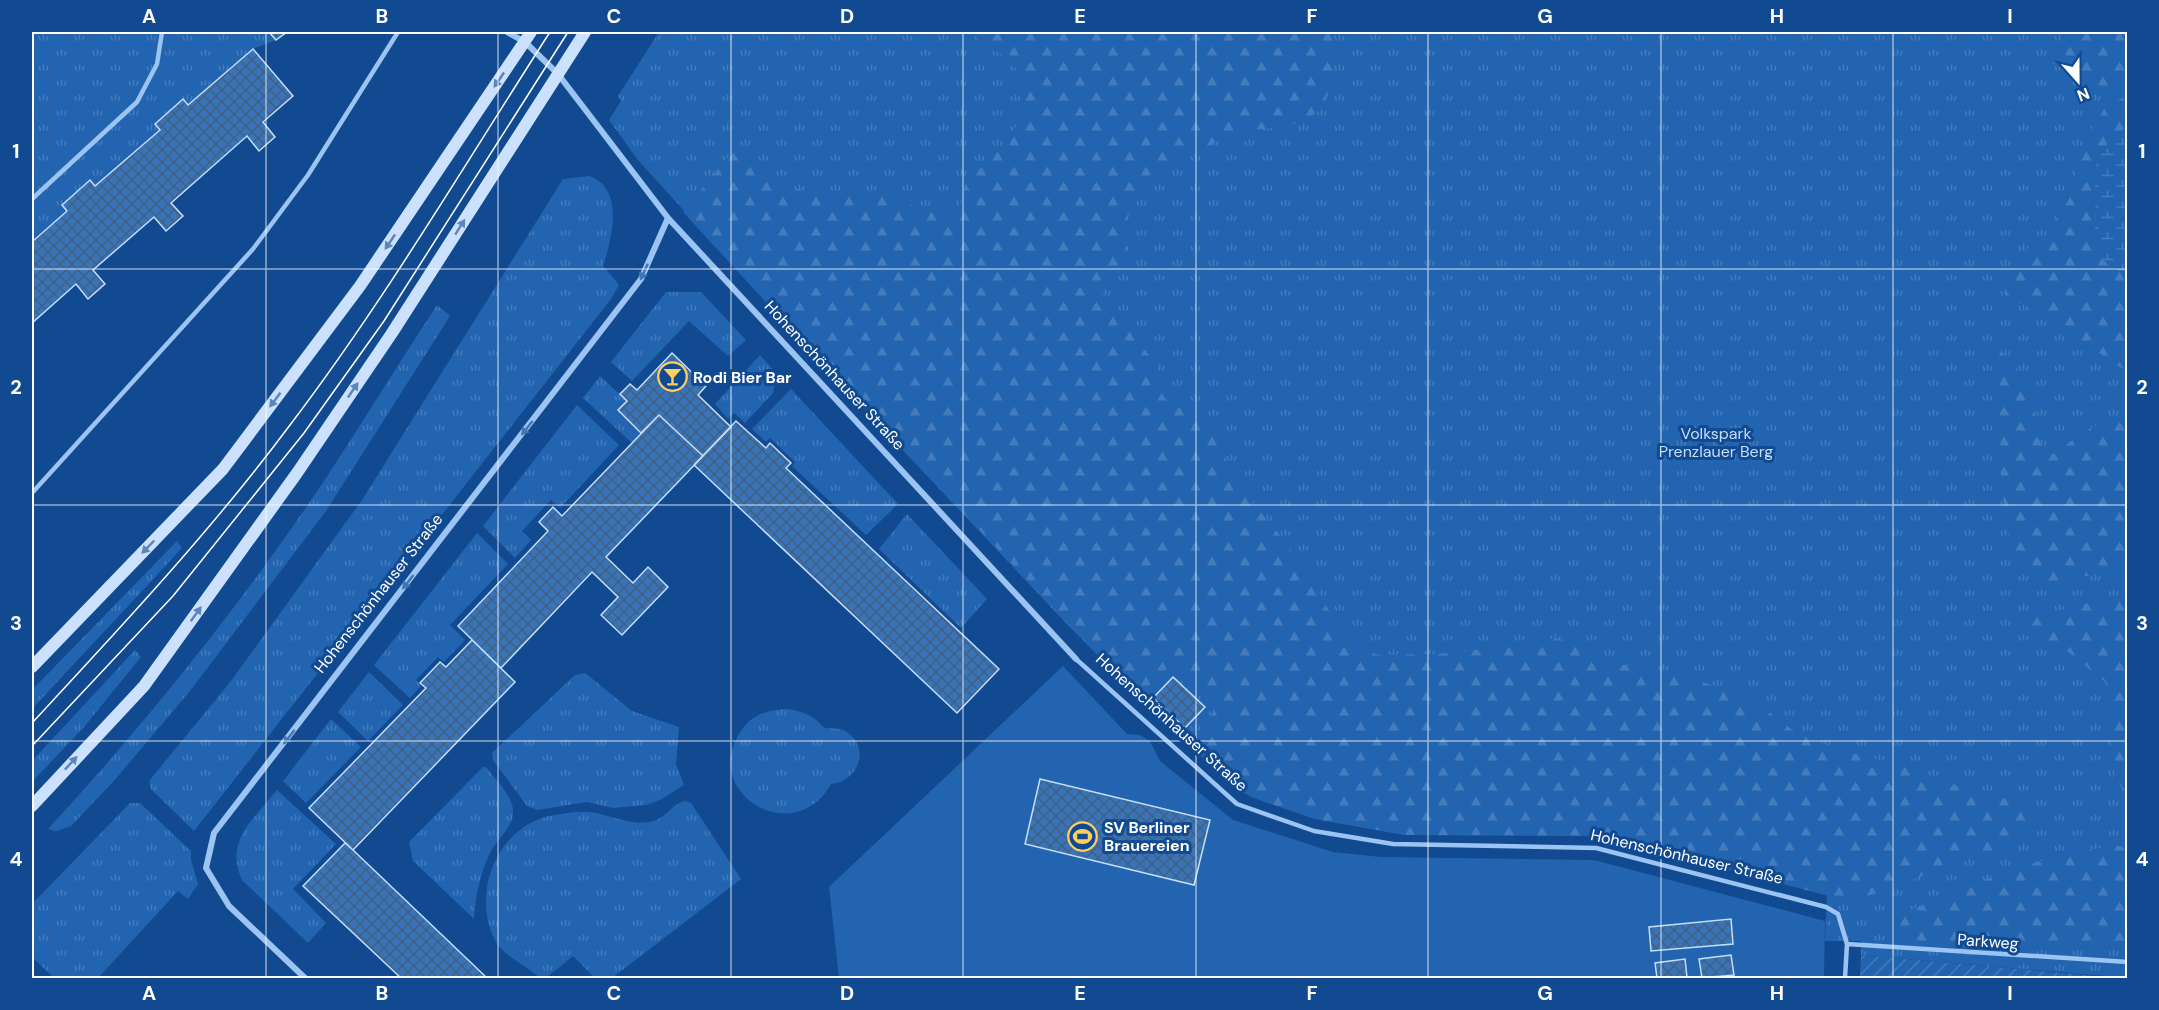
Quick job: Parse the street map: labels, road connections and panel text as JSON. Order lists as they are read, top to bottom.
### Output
{
  "streets": {
    "street": ["Hohenschönhauser Straße"],
    "lane": ["Parkweg"]
  },
  "crossings": [
    ["Hohenschönhauser Straße", "Parkweg"]
  ],
  "parks": ["Volkspark Prenzlauer Berg"],
  "places": {
    "bar": ["Rodi Bier Bar"],
    "sports": ["SV Berliner Brauereien"]
  },
  "north": "bottom",
  "grid": {
    "columns": [
      "A",
      "B",
      "C",
      "D",
      "E",
      "F",
      "G",
      "H",
      "I"
    ],
    "rows": [
      "1",
      "2",
      "3",
      "4"
    ]
  }
}
